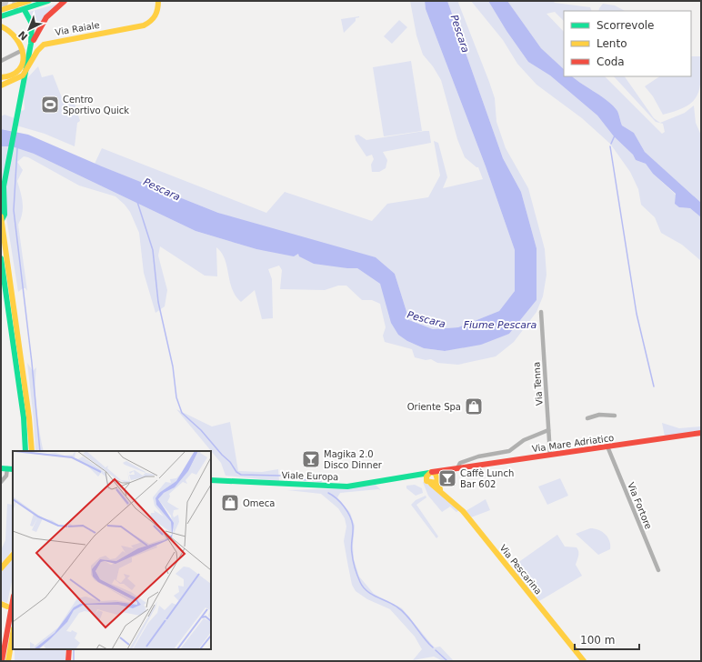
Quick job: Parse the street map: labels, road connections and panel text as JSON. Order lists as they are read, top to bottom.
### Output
{
  "streets": {
    "main road": [
      "Via Raiale",
      "Via Mare Adriatico",
      "Viale Europa",
      "Via Pescarina"
    ],
    "street": ["Via Tenna", "Via Fortore"]
  },
  "crossings": [
    ["Via Tenna", "Via Mare Adriatico"],
    ["Via Mare Adriatico", "Viale Europa"],
    ["Via Mare Adriatico", "Via Fortore"],
    ["Via Mare Adriatico", "Via Pescarina"],
    ["Viale Europa", "Via Pescarina"]
  ],
  "water": ["Pescara", "Fiume Pescara"],
  "places": {
    "sports": ["Centro Sportivo Quick"],
    "shop": ["Oriente Spa", "Omeca"],
    "bar": ["Magika 2.0 Disco Dinner", "Caffè Lunch Bar 602"]
  },
  "legend": ["Scorrevole", "Lento", "Coda"],
  "scale_bar": "100 m",
  "north": "bottom left"
}
